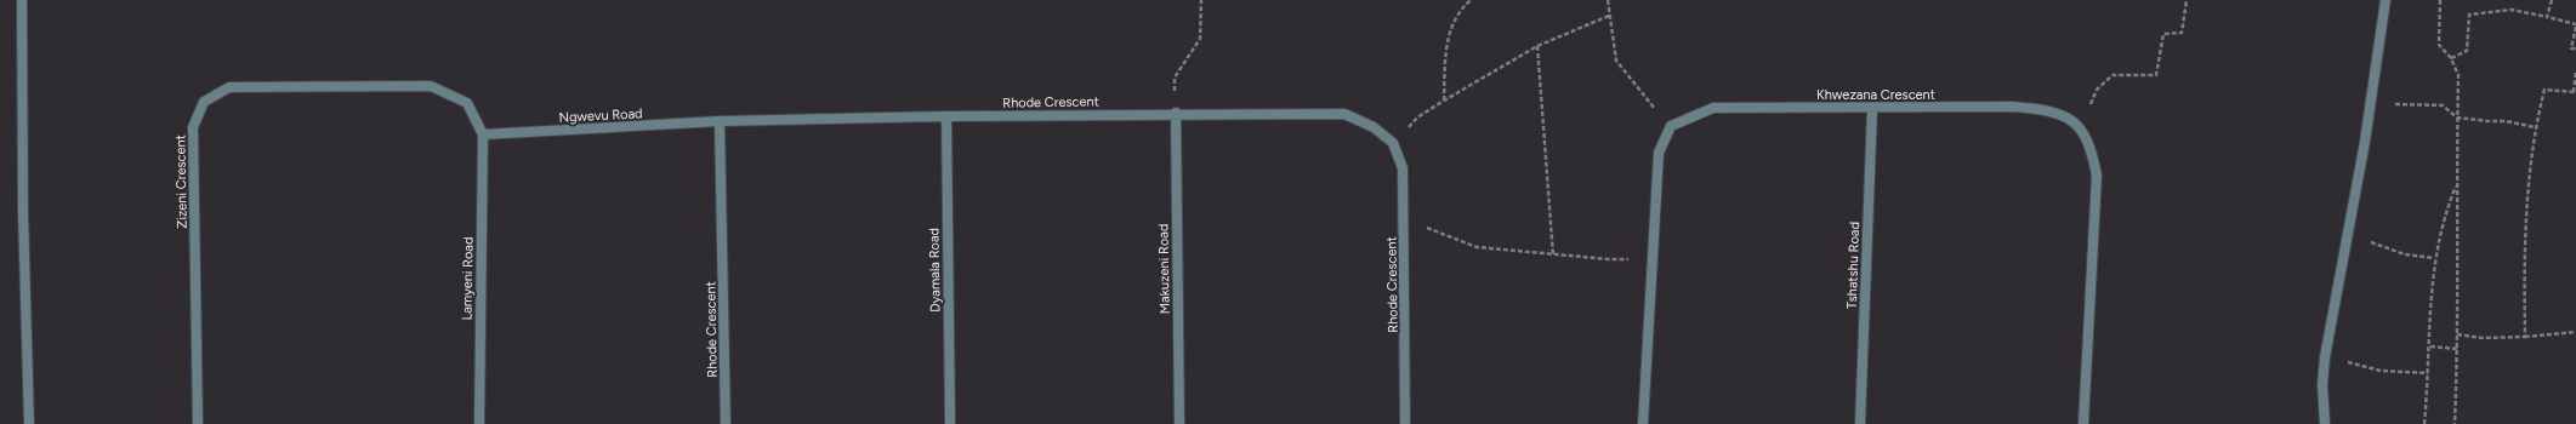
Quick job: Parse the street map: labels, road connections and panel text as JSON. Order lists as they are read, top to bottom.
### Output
{
  "streets": {
    "street": [
      "Khwezana Crescent",
      "Rhode Crescent",
      "Ngwevu Road",
      "Zizeni Crescent",
      "Tshatshu Road",
      "Makuzeni Road",
      "Dyamala Road",
      "Lamyeni Road"
    ]
  },
  "crossings": [
    ["Khwezana Crescent", "Tshatshu Road"],
    ["Rhode Crescent", "Ngwevu Road"],
    ["Rhode Crescent", "Makuzeni Road"],
    ["Rhode Crescent", "Dyamala Road"],
    ["Ngwevu Road", "Zizeni Crescent"],
    ["Ngwevu Road", "Lamyeni Road"],
    ["Zizeni Crescent", "Lamyeni Road"]
  ]
}
